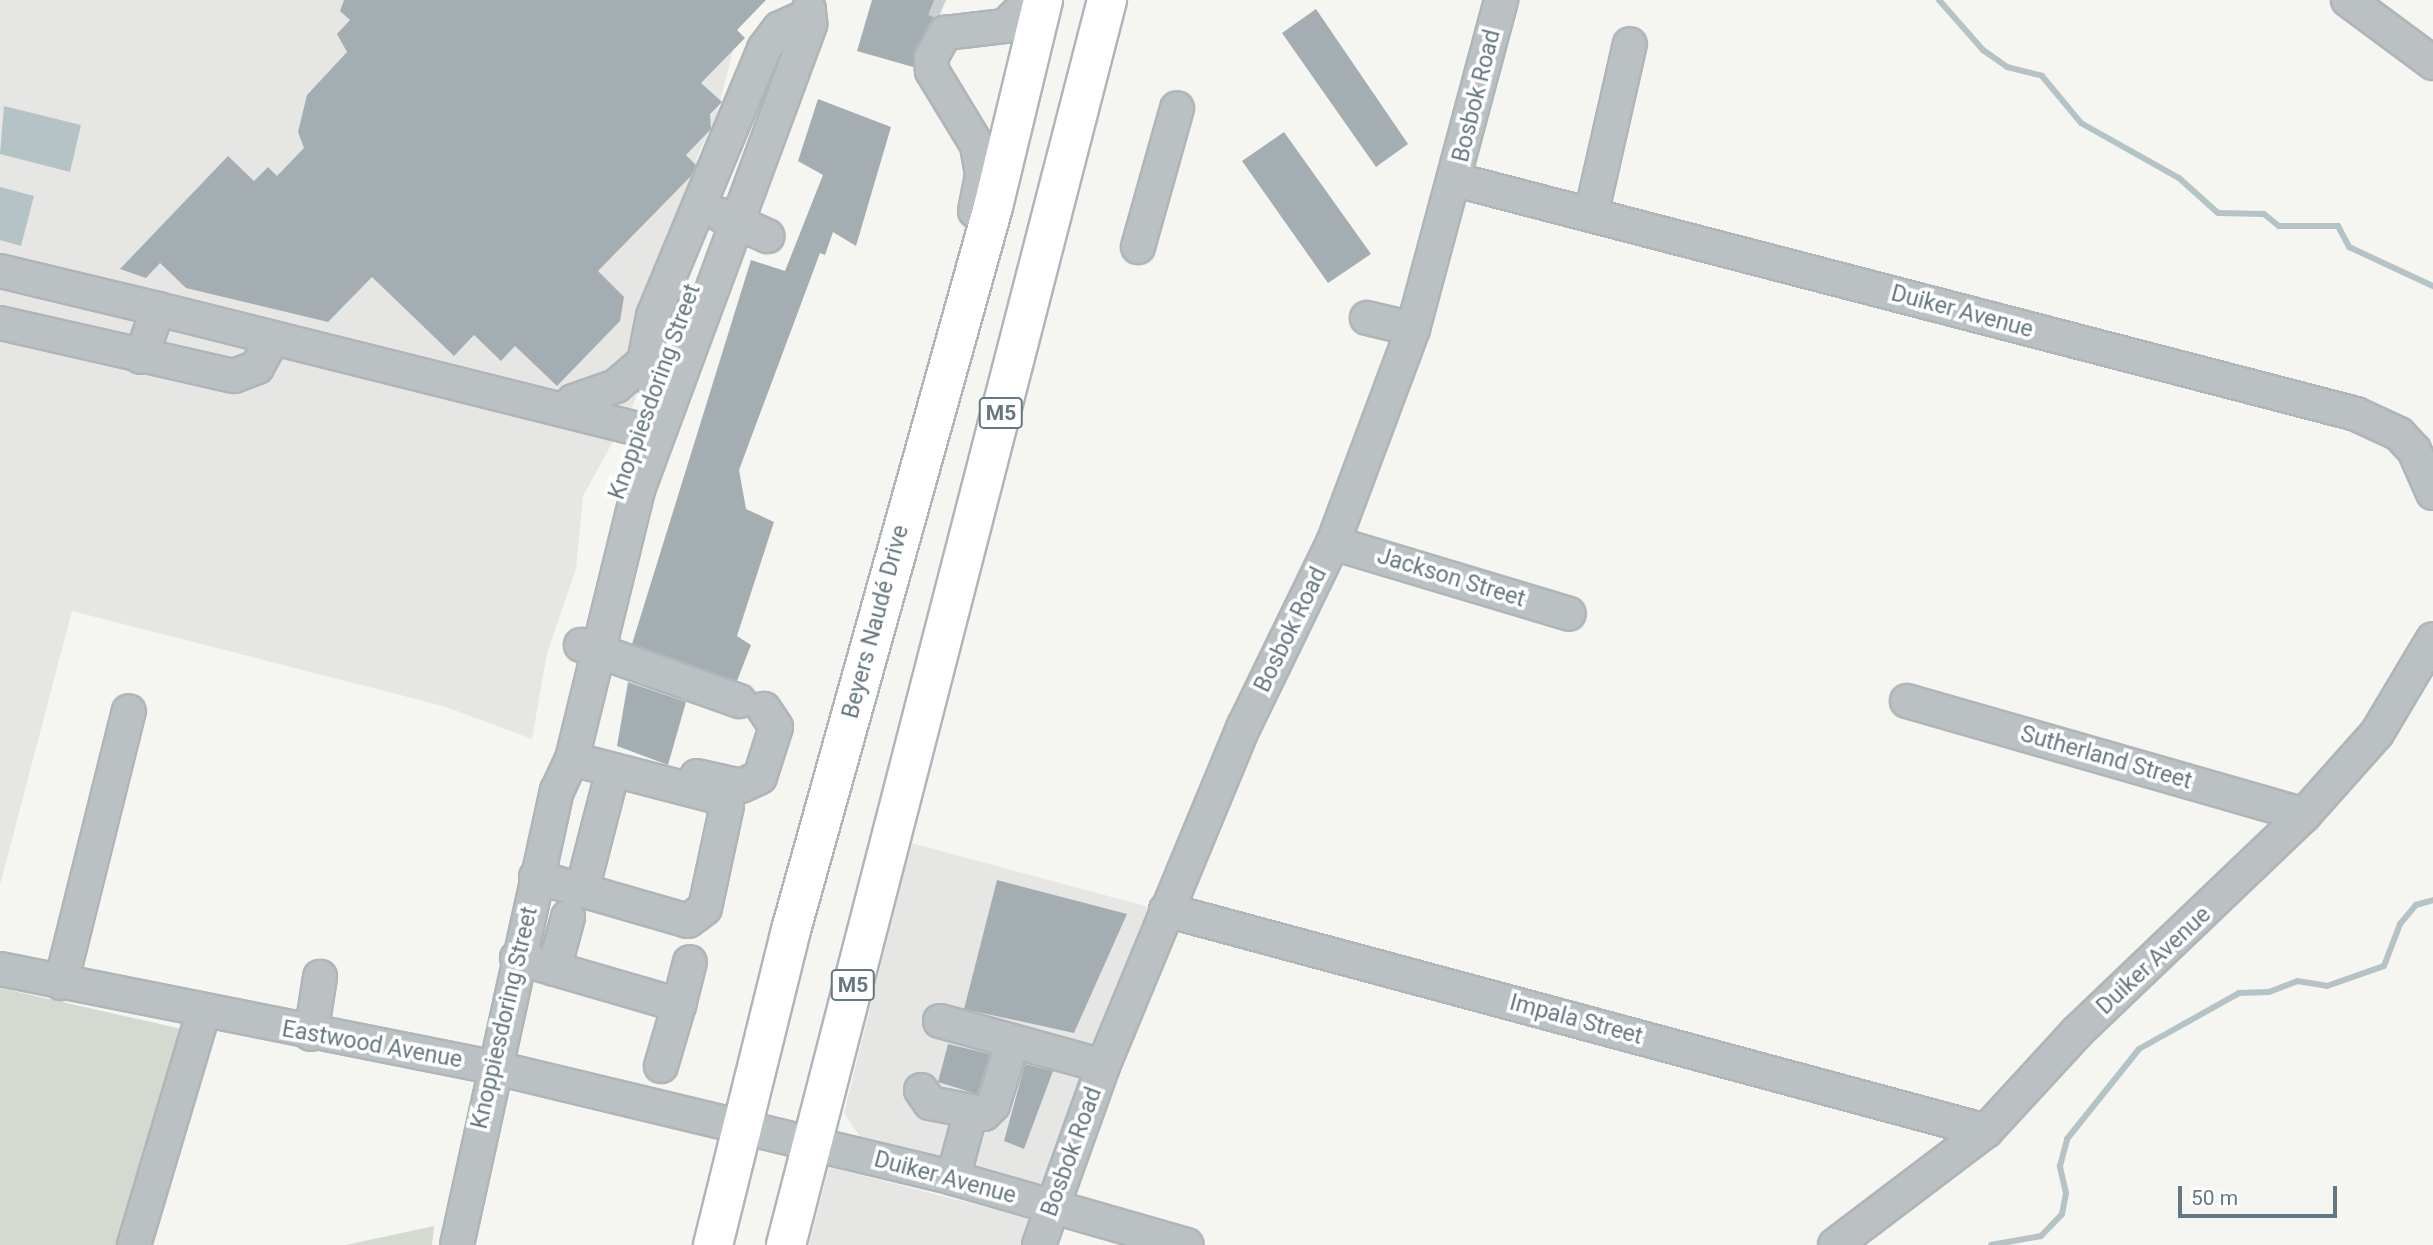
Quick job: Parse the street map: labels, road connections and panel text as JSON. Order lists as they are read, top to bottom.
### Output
{
  "streets": {
    "main road": ["M5", "Beyers Naudé Drive"],
    "street": [
      "Bosbok Road",
      "Duiker Avenue",
      "Knoppiesdoring Street",
      "Jackson Street",
      "Sutherland Street",
      "Impala Street",
      "Eastwood Avenue"
    ]
  },
  "crossings": [
    ["Bosbok Road", "Duiker Avenue"],
    ["Bosbok Road", "Jackson Street"],
    ["Bosbok Road", "Impala Street"],
    ["Duiker Avenue", "M5"],
    ["Duiker Avenue", "Beyers Naudé Drive"],
    ["Duiker Avenue", "Sutherland Street"],
    ["Duiker Avenue", "Impala Street"],
    ["Duiker Avenue", "Eastwood Avenue"],
    ["Knoppiesdoring Street", "Eastwood Avenue"],
    ["Beyers Naudé Drive", "Eastwood Avenue"]
  ],
  "scale_bar": "50 m"
}
